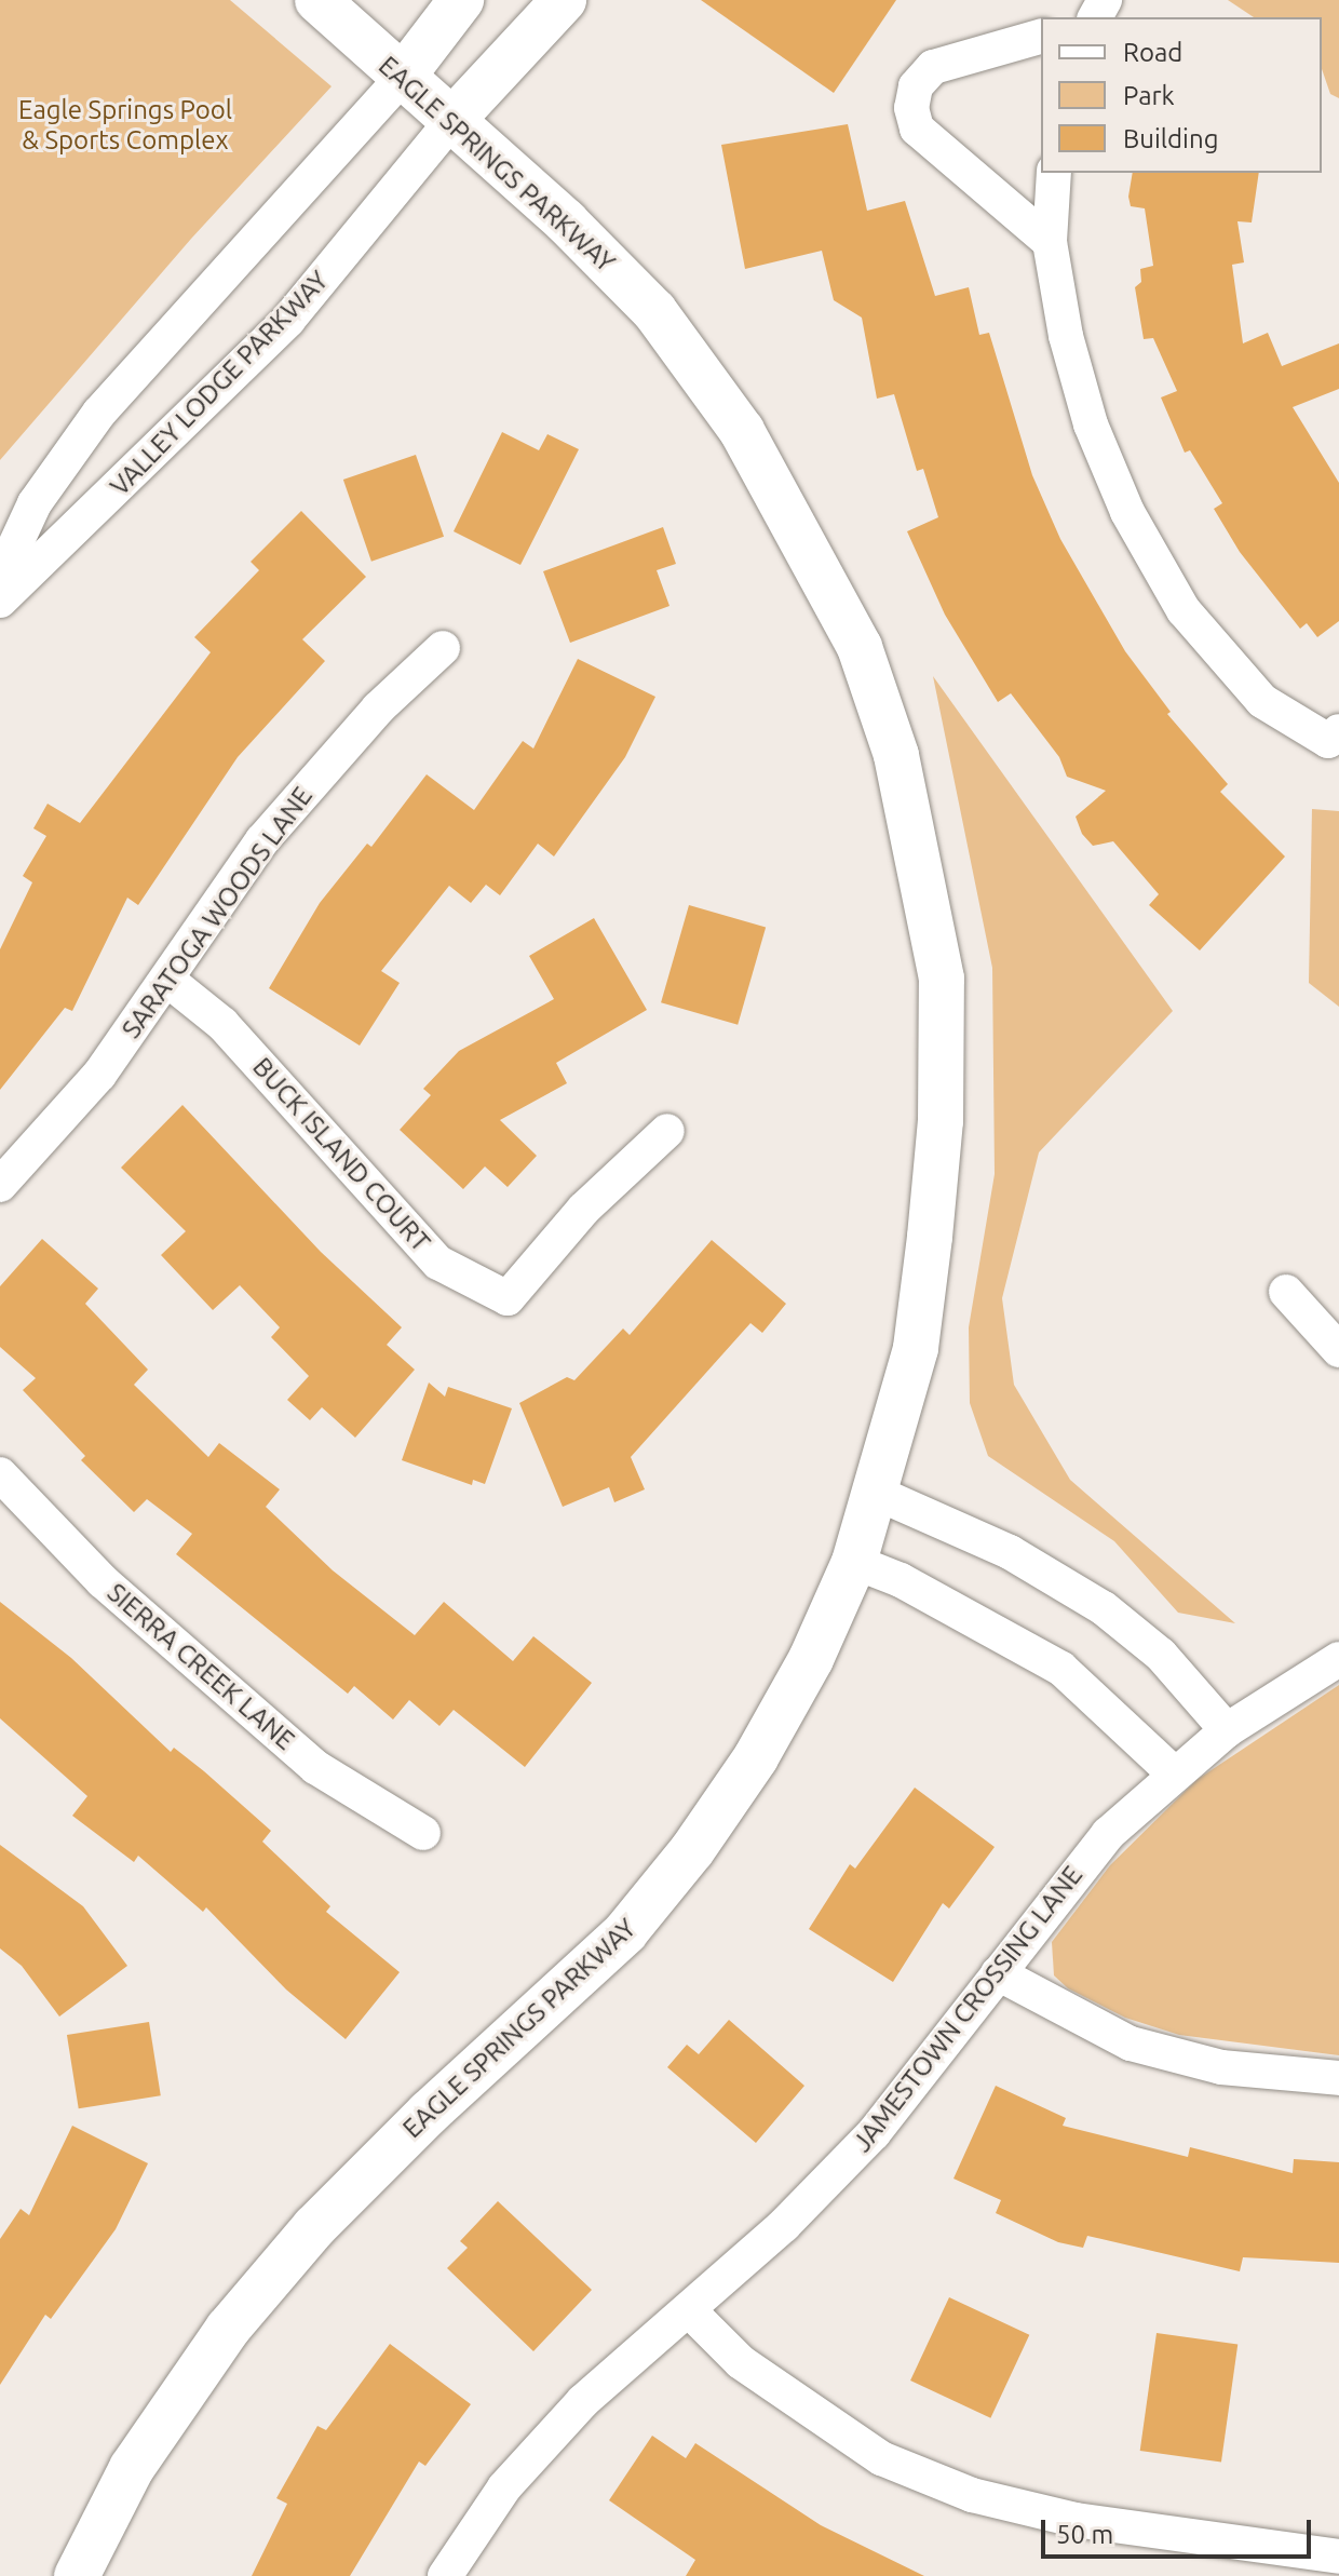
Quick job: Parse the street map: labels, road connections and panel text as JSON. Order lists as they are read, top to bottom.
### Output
{
  "streets": {
    "street": [
      "EAGLE SPRINGS PARKWAY",
      "VALLEY LODGE PARKWAY",
      "SARATOGA WOODS LANE",
      "BUCK ISLAND COURT",
      "SIERRA CREEK LANE",
      "JAMESTOWN CROSSING LANE"
    ]
  },
  "crossings": [
    ["EAGLE SPRINGS PARKWAY", "VALLEY LODGE PARKWAY"],
    ["SARATOGA WOODS LANE", "BUCK ISLAND COURT"]
  ],
  "parks": ["Eagle Springs Pool & Sports Complex"],
  "legend": ["Road", "Park", "Building"],
  "scale_bar": "50 m"
}
